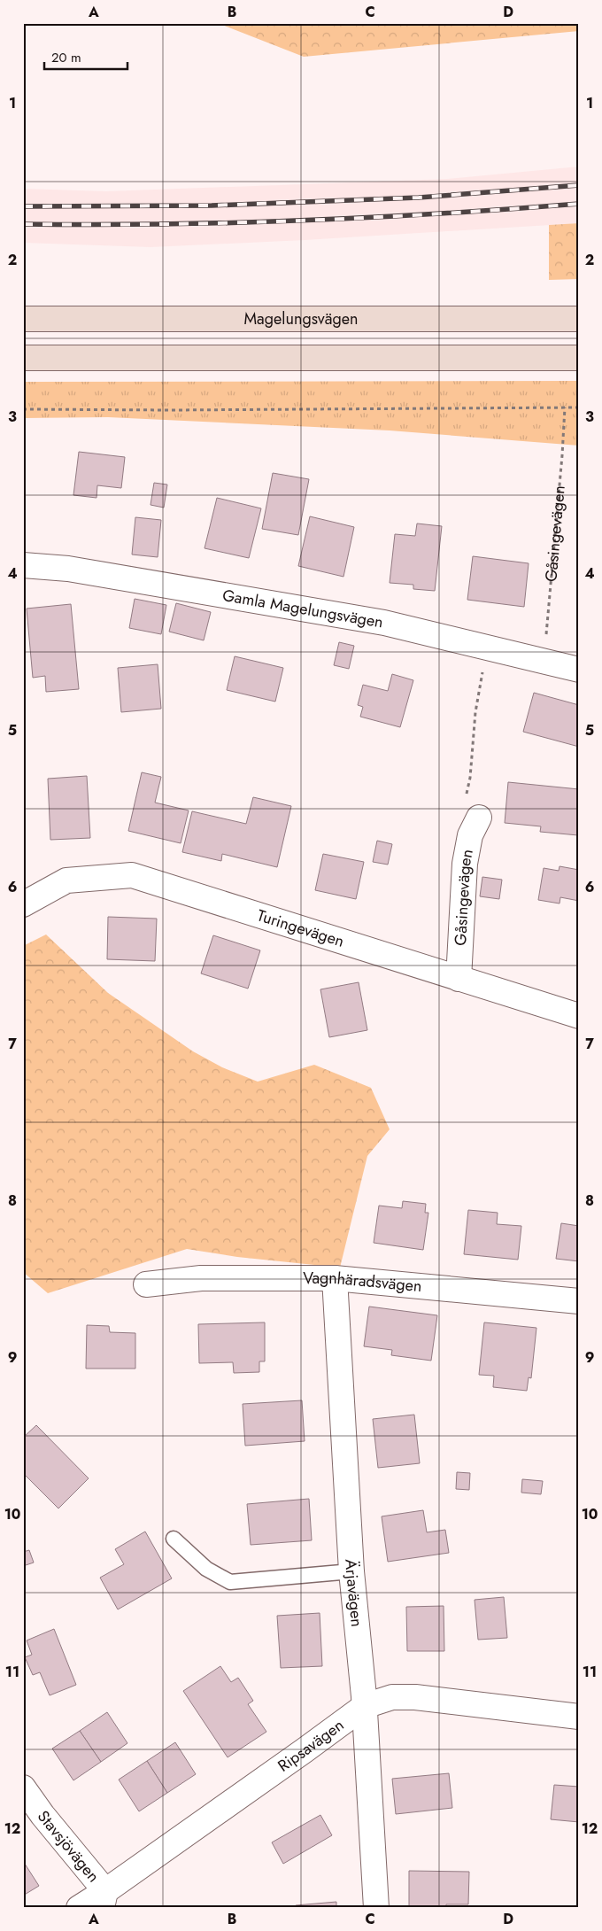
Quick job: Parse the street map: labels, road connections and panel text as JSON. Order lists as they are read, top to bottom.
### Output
{
  "streets": {
    "main road": ["Magelungsvägen"],
    "street": [
      "Gåsingevägen",
      "Gamla Magelungsvägen",
      "Turingevägen",
      "Vagnhäradsvägen",
      "Ärjavägen",
      "Ripsavägen",
      "Stavsjövägen"
    ]
  },
  "crossings": [
    ["Gåsingevägen", "Gamla Magelungsvägen"],
    ["Gåsingevägen", "Turingevägen"],
    ["Vagnhäradsvägen", "Ärjavägen"],
    ["Ärjavägen", "Ripsavägen"],
    ["Ripsavägen", "Stavsjövägen"]
  ],
  "scale_bar": "20 m",
  "grid": {
    "columns": [
      "A",
      "B",
      "C",
      "D"
    ],
    "rows": [
      "1",
      "2",
      "3",
      "4",
      "5",
      "6",
      "7",
      "8",
      "9",
      "10",
      "11",
      "12"
    ]
  }
}
